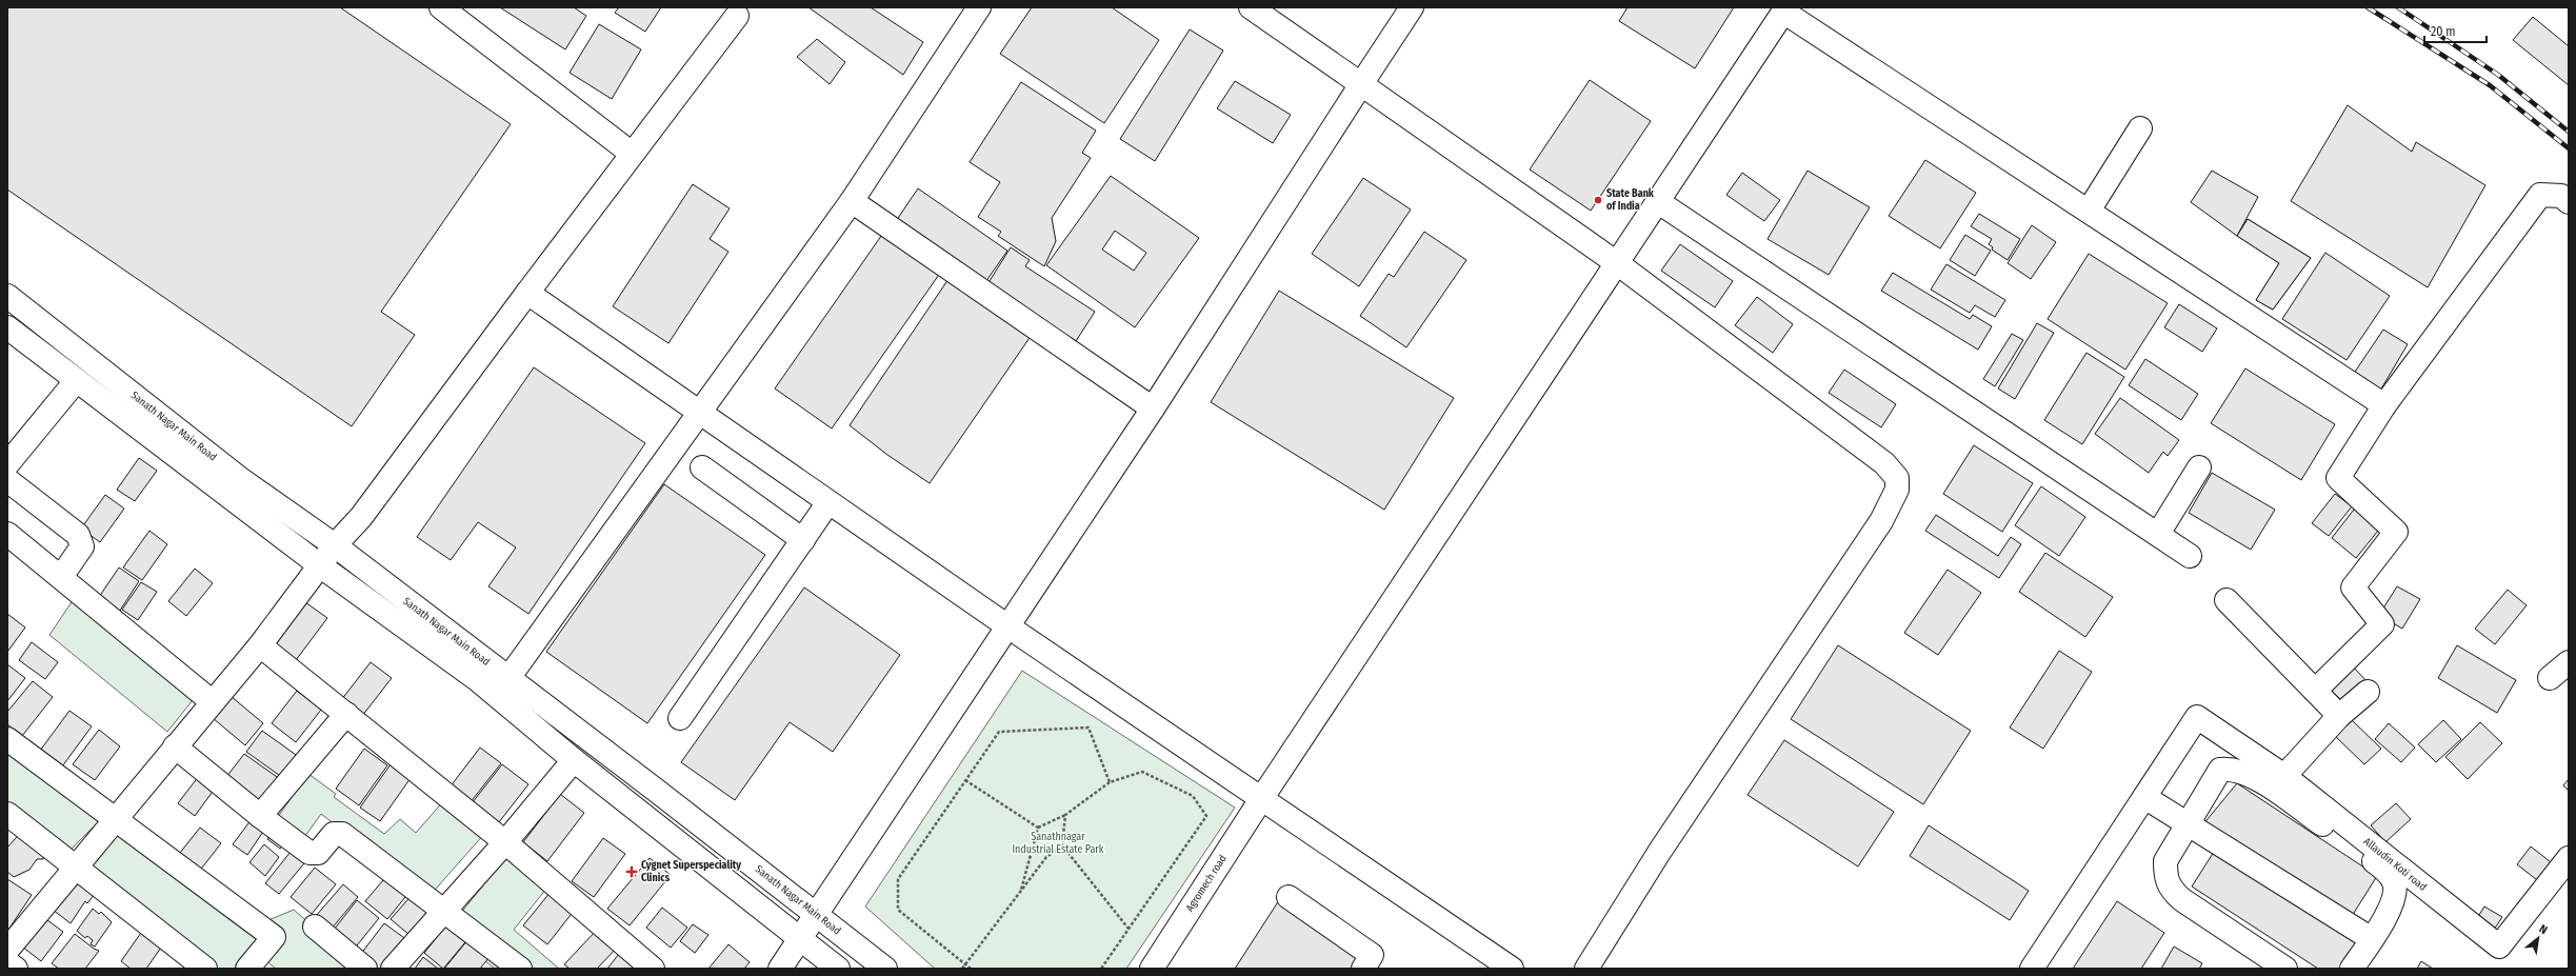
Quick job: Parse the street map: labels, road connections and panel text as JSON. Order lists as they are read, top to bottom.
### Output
{
  "streets": {
    "street": ["Sanath Nagar Main Road", "Allaudin Koti road", "Agromech road"]
  },
  "parks": ["Sanathnagar Industrial Estate Park"],
  "places": {
    "other": ["State Bank of India"],
    "health": ["Cygnet Superspeciality Clinics"]
  },
  "scale_bar": "20 m",
  "north": "top right"
}
